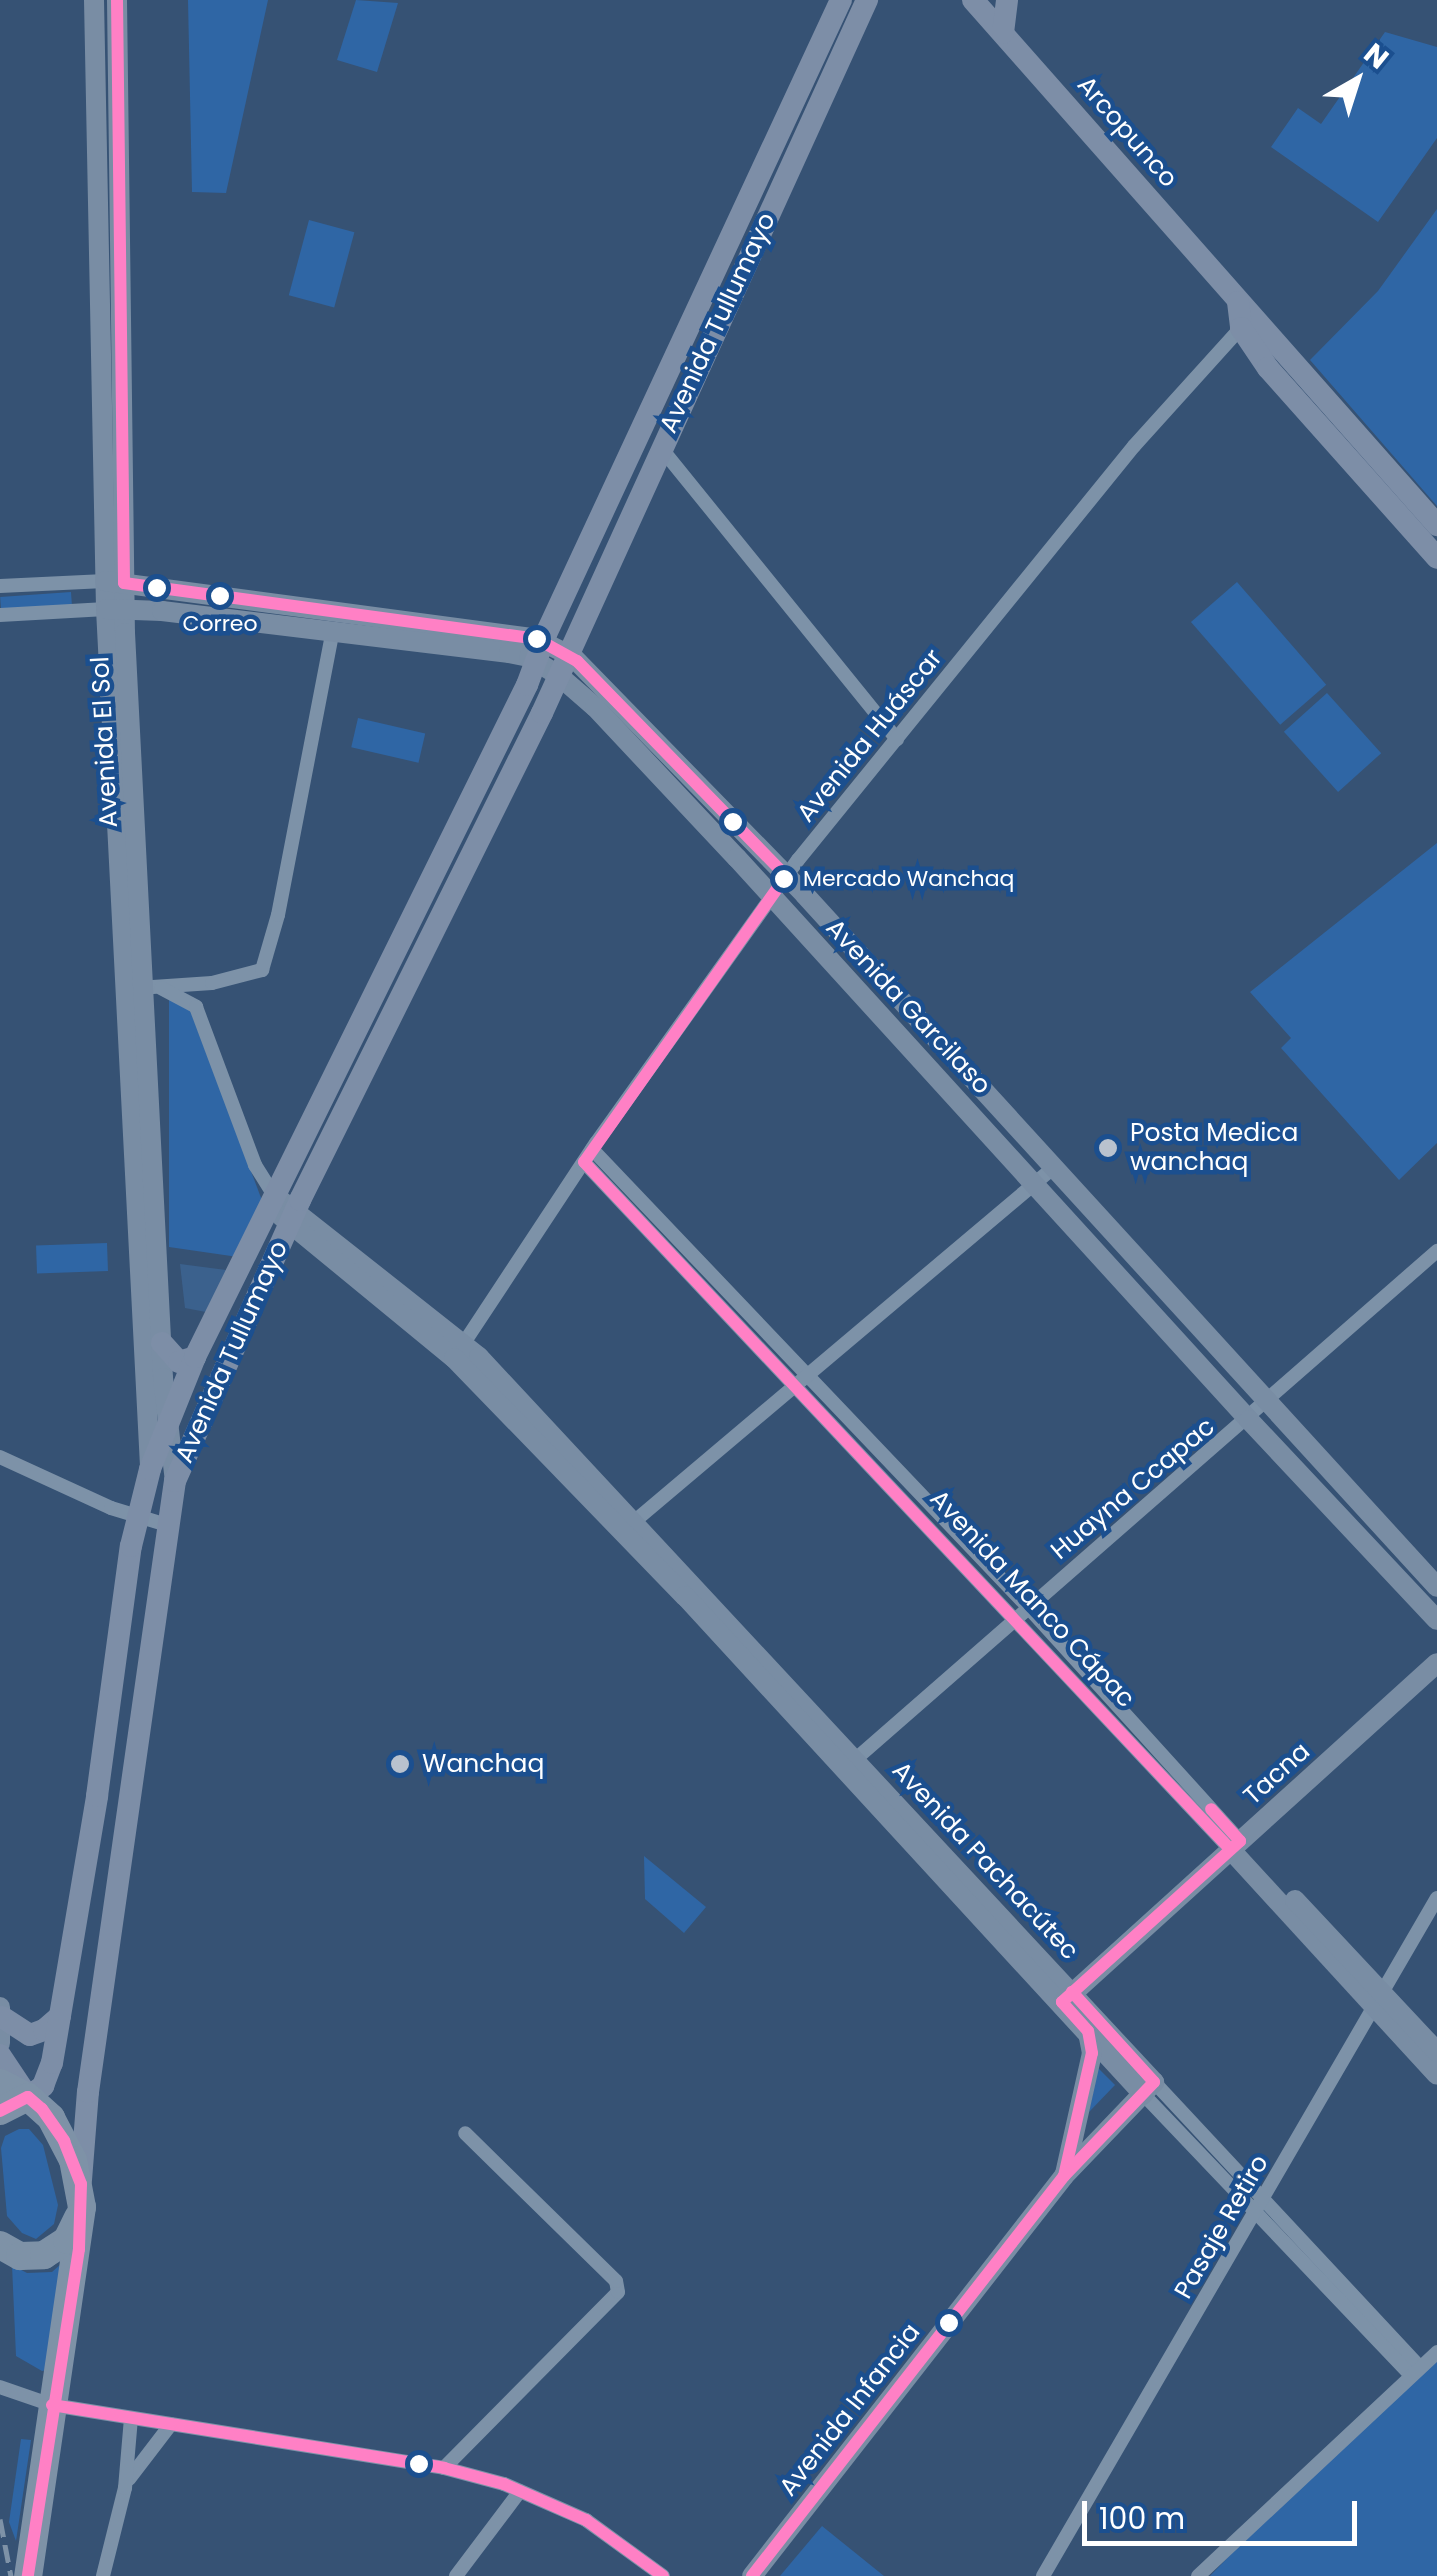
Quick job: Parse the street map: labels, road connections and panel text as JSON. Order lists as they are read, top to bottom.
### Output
{
  "streets": {
    "highway": ["Avenida Tullumayo"],
    "main road": ["Arcopunco"],
    "street": [
      "Avenida Huáscar",
      "Avenida El Sol",
      "Avenida Garcilaso",
      "Huayna Ccapac",
      "Avenida Manco Cápac",
      "Tacna",
      "Avenida Pachacútec",
      "Pasaje Retiro",
      "Avenida Infancia"
    ]
  },
  "crossings": [
    ["Arcopunco", "Avenida Huáscar"],
    ["Avenida Tullumayo", "Avenida El Sol"],
    ["Avenida Tullumayo", "Avenida Garcilaso"],
    ["Avenida Tullumayo", "Avenida Pachacútec"],
    ["Avenida Huáscar", "Avenida Garcilaso"],
    ["Avenida Huáscar", "Avenida Manco Cápac"],
    ["Avenida Huáscar", "Avenida Pachacútec"],
    ["Avenida El Sol", "Avenida Garcilaso"],
    ["Avenida Garcilaso", "Huayna Ccapac"],
    ["Huayna Ccapac", "Avenida Manco Cápac"],
    ["Huayna Ccapac", "Avenida Pachacútec"],
    ["Avenida Manco Cápac", "Tacna"],
    ["Avenida Manco Cápac", "Pasaje Retiro"],
    ["Tacna", "Avenida Pachacútec"],
    ["Avenida Pachacútec", "Pasaje Retiro"],
    ["Avenida Pachacútec", "Avenida Infancia"]
  ],
  "places": [
    "Correo",
    "Mercado Wanchaq",
    "Posta Medica wanchaq",
    "Wanchaq"
  ],
  "scale_bar": "100 m",
  "north": "top right"
}
